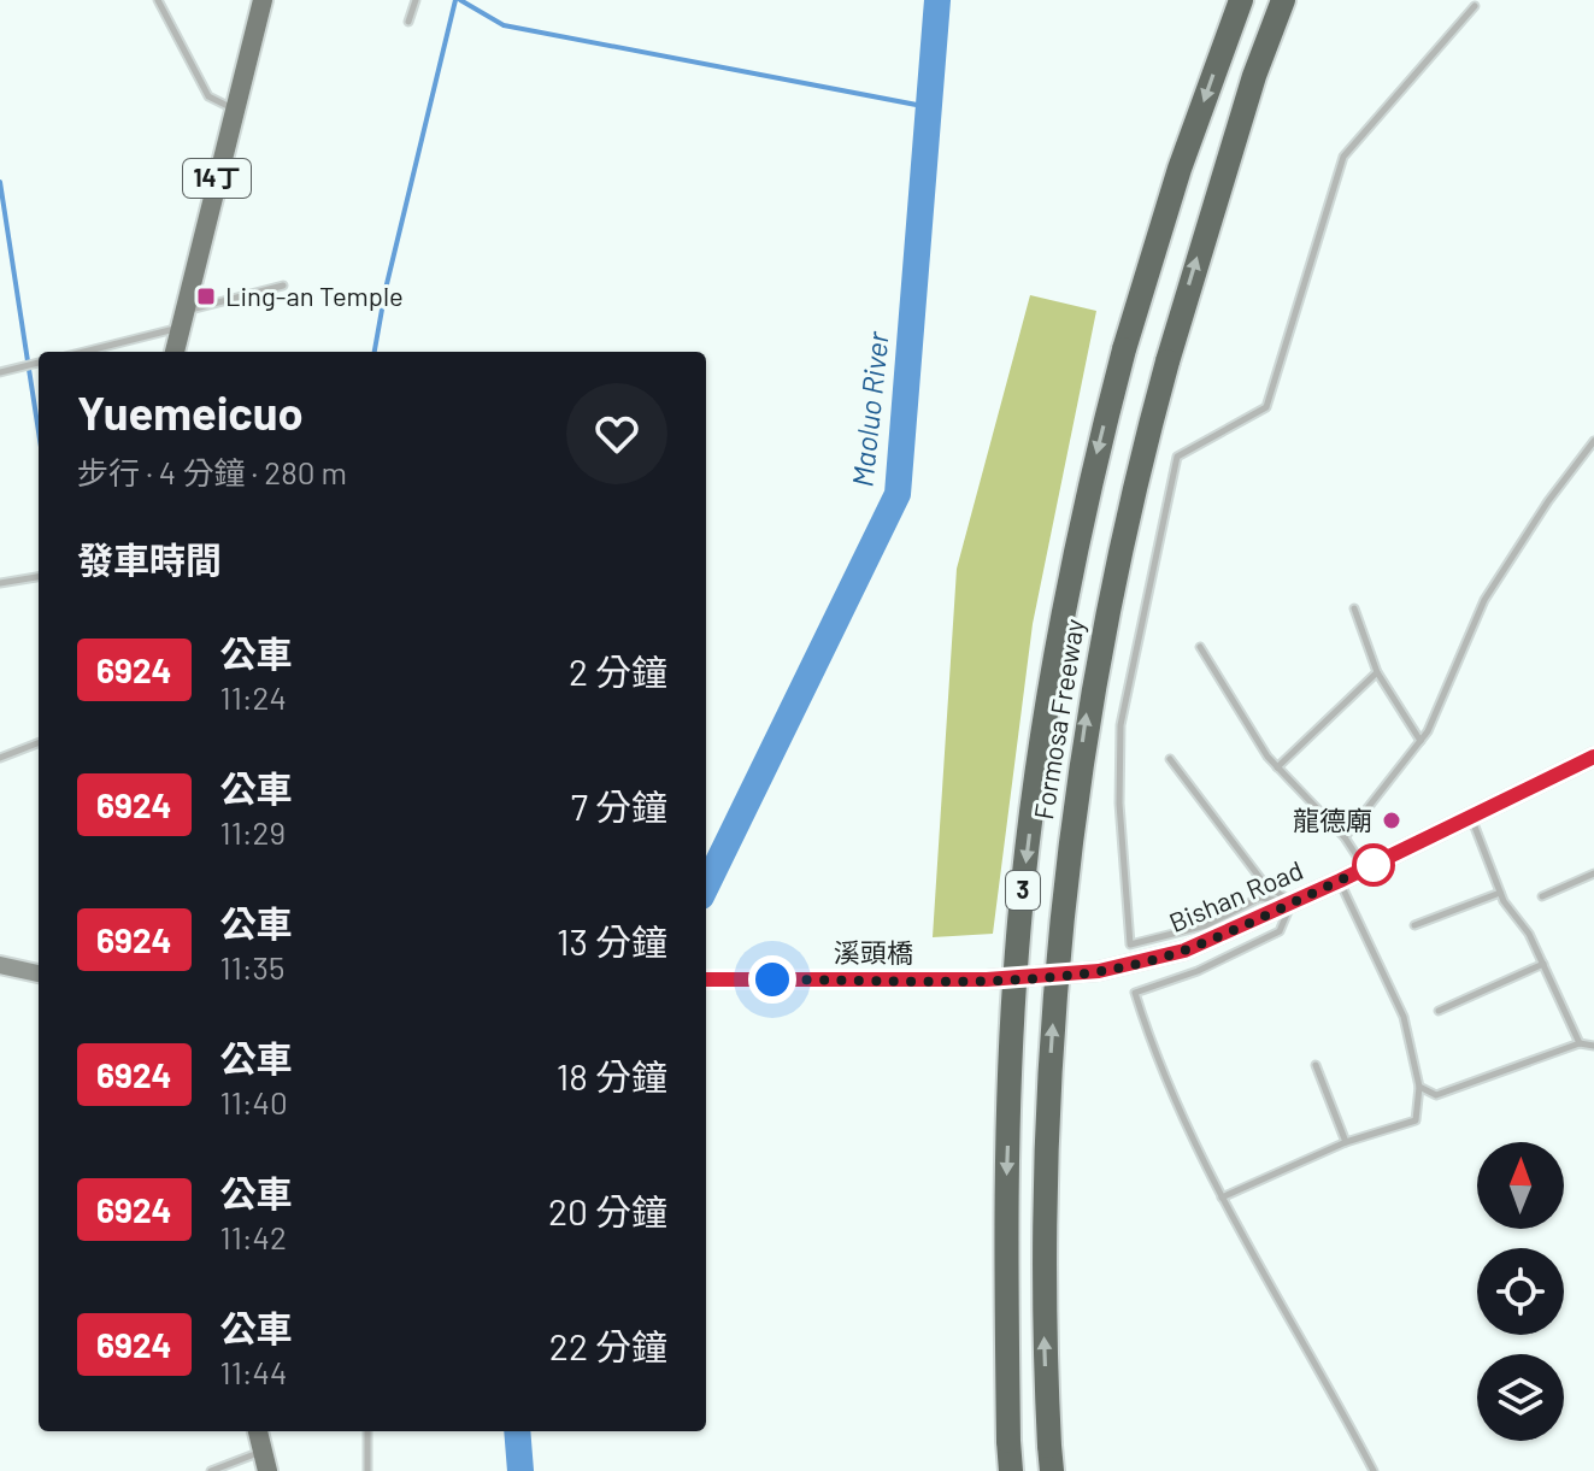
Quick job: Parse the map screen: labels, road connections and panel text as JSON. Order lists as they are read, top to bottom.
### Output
{
  "streets": {
    "highway": ["Formosa Freeway", "3"],
    "main road": ["14丁", "Bishan Road", "溪頭橋"]
  },
  "crossings": [
    ["Bishan Road", "溪頭橋"]
  ],
  "water": ["Maoluo River"],
  "places": {
    "transit": ["Ling-an Temple"],
    "other": ["龍德廟"]
  },
  "lines": ["bus line 6924"],
  "north": "top",
  "page": {
    "heading": [
      ["Yuemeicuo", "步行 · 4 分鐘 · 280 m"],
      "發車時間"
    ],
    "list": [
      {
        "mark": "6924",
        "name": "公車",
        "note": "11:24",
        "value": "2 分鐘"
      },
      {
        "mark": "6924",
        "name": "公車",
        "note": "11:29",
        "value": "7 分鐘"
      },
      {
        "mark": "6924",
        "name": "公車",
        "note": "11:35",
        "value": "13 分鐘"
      },
      {
        "mark": "6924",
        "name": "公車",
        "note": "11:40",
        "value": "18 分鐘"
      },
      {
        "mark": "6924",
        "name": "公車",
        "note": "11:42",
        "value": "20 分鐘"
      },
      {
        "mark": "6924",
        "name": "公車",
        "note": "11:44",
        "value": "22 分鐘"
      }
    ]
  }
}
